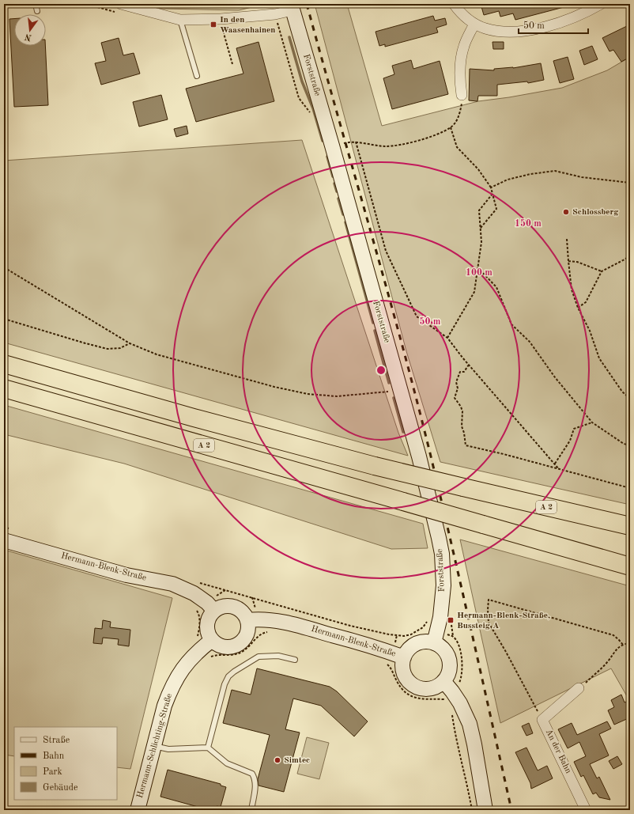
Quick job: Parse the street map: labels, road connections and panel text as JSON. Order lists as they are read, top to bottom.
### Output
{
  "streets": {
    "highway": ["A 2"],
    "main road": ["Forststraße", "Hermann-Blenk-Straße", "Hermann-Schlichting-Straße"],
    "street": ["An der Bahn"]
  },
  "crossings": [
    ["Forststraße", "Hermann-Blenk-Straße"],
    ["Hermann-Blenk-Straße", "Hermann-Schlichting-Straße"]
  ],
  "places": {
    "transit": ["In den Waasenhainen", "Hermann-Blenk-Straße, Bussteig A"],
    "other": ["Schlossberg", "Simtec"]
  },
  "legend": [
    "Straße",
    "Bahn",
    "Park",
    "Gebäude"
  ],
  "scale_bar": "50 m",
  "north": "bottom",
  "rings": ["150 m", "100 m", "50 m"]
}
